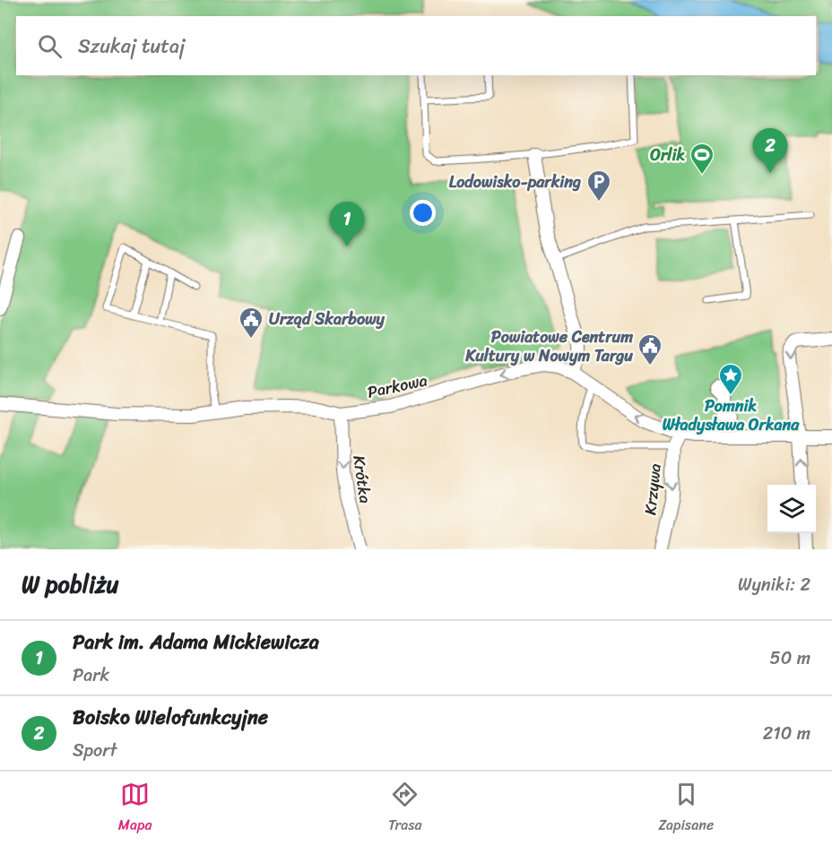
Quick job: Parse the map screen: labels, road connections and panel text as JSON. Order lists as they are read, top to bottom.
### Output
{
  "streets": {
    "street": ["Parkowa", "Krótka", "Krzywa"]
  },
  "crossings": [
    ["Parkowa", "Krótka"],
    ["Parkowa", "Krzywa"]
  ],
  "one_way": ["Parkowa", "Krótka", "Krzywa"],
  "places": {
    "sports": ["Orlik"],
    "parking": ["Lodowisko-parking"],
    "public building": ["Urząd Skarbowy", "Powiatowe Centrum Kultury w Nowym Targu"],
    "place": ["Pomnik Władysława Orkana"]
  },
  "page": {
    "search": "Szukaj tutaj",
    "pins": ["2", "1"],
    "heading": ["W pobliżu", "Wyniki: 2"],
    "list": [
      {
        "mark": "1",
        "name": "Park im. Adama Mickiewicza",
        "note": "Park",
        "value": "50 m"
      },
      {
        "mark": "2",
        "name": "Boisko Wielofunkcyjne",
        "note": "Sport",
        "value": "210 m"
      }
    ],
    "nav": ["Mapa", "Trasa", "Zapisane"]
  }
}
